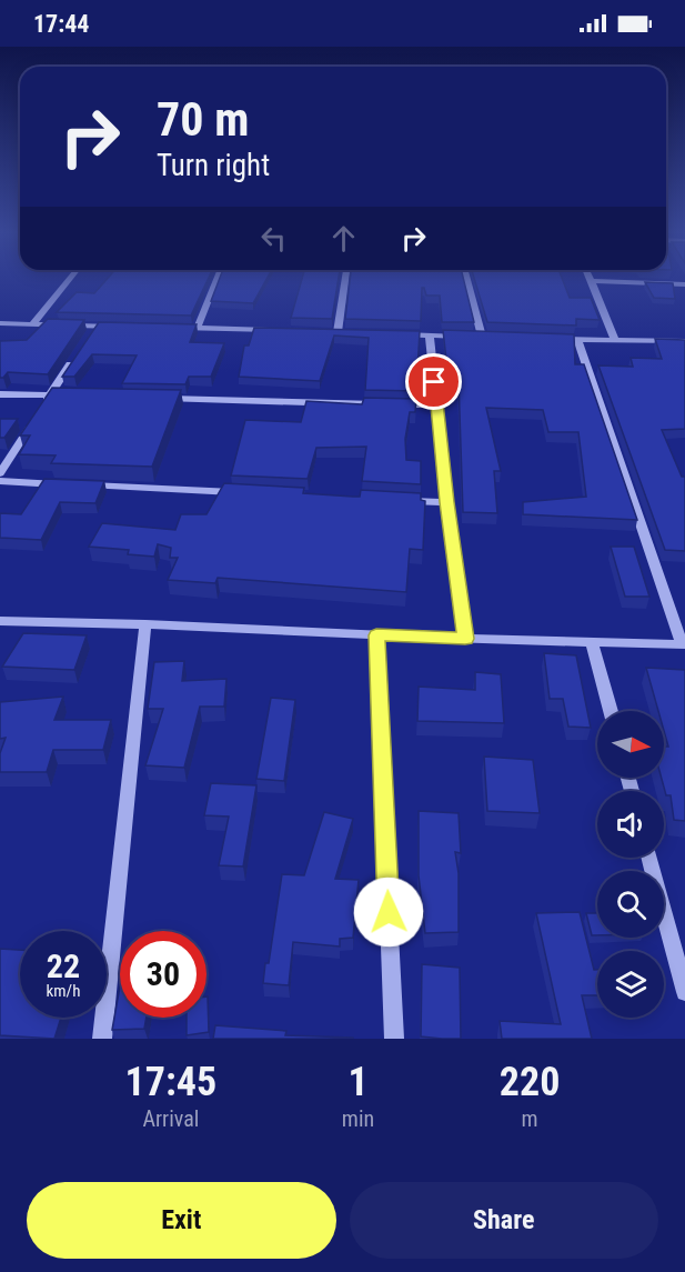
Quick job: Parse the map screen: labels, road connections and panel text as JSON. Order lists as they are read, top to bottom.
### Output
{
  "north": "right",
  "page": {
    "status": "17:44",
    "turn": ["70 m", "Turn right"],
    "speed": "22 km/h",
    "limit": "30",
    "eta": [
      "17:45",
      "Arrival",
      "1",
      "min",
      "220",
      "m"
    ],
    "buttons": ["Exit", "Share"]
  }
}
